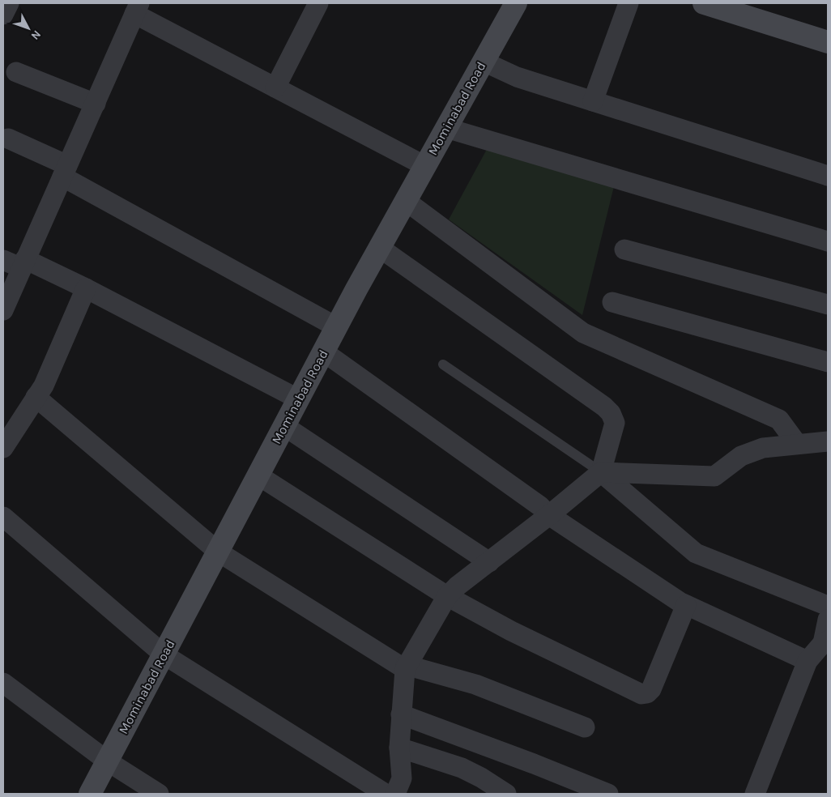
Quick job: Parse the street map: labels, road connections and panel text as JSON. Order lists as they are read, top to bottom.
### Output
{
  "streets": {
    "main road": ["Mominabad Road"]
  },
  "north": "bottom right"
}
